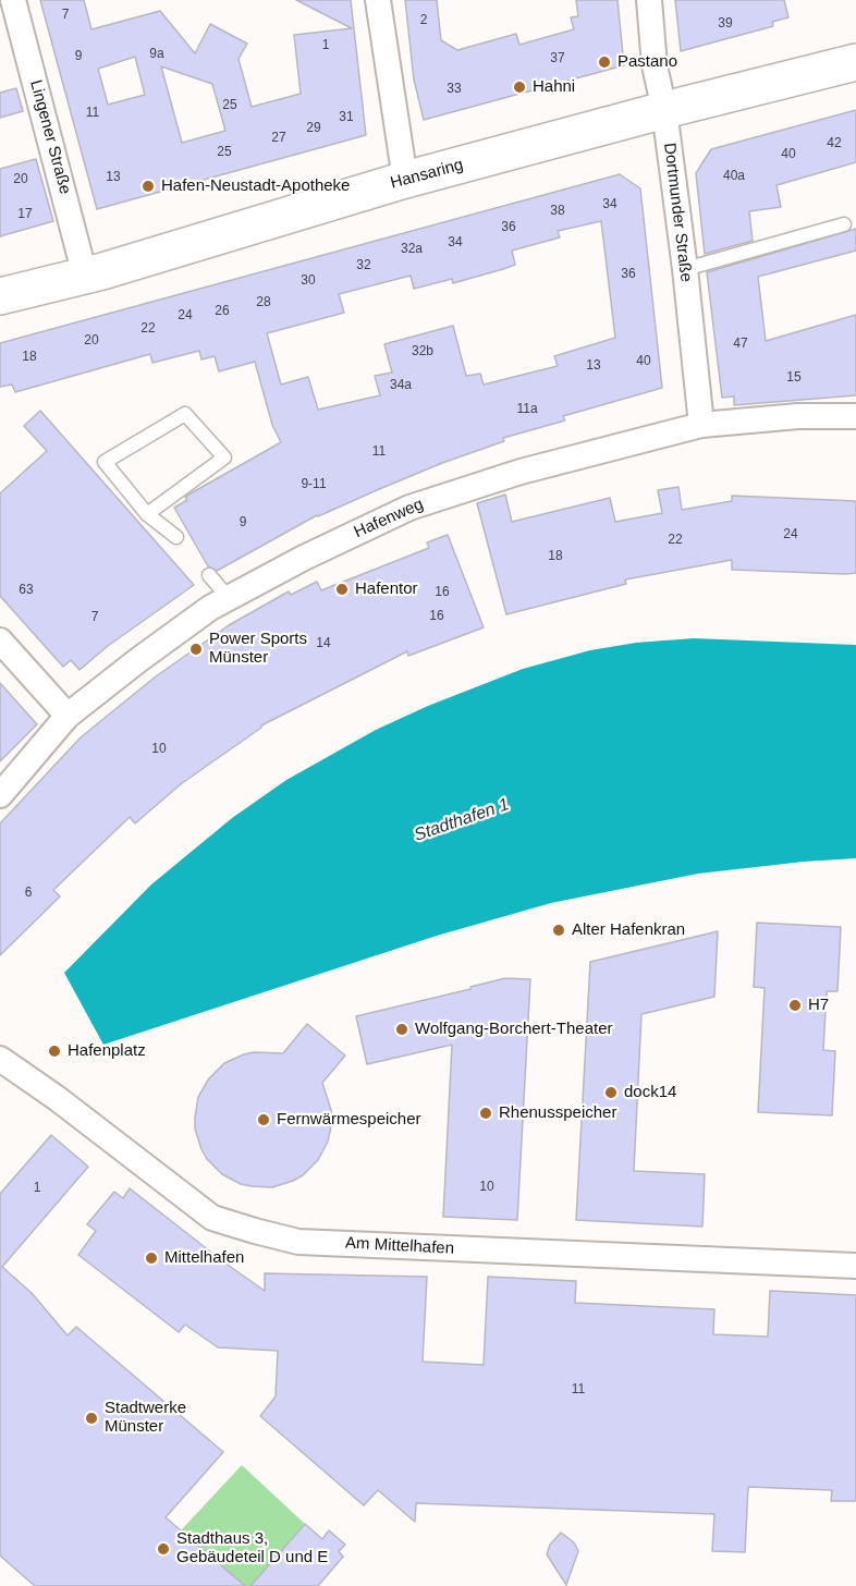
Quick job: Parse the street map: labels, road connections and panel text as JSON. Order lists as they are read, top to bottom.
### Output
{
  "streets": {
    "main road": ["Hansaring"],
    "street": [
      "Lingener Straße",
      "Dortmunder Straße",
      "Hafenweg",
      "Am Mittelhafen"
    ]
  },
  "crossings": [
    ["Lingener Straße", "Hansaring"],
    ["Hansaring", "Dortmunder Straße"],
    ["Dortmunder Straße", "Hafenweg"]
  ],
  "water": ["Stadthafen 1"],
  "places": [
    "Pastano",
    "Hahni",
    "Hafen-Neustadt-Apotheke",
    "Hafentor",
    "Power Sports Münster",
    "Alter Hafenkran",
    "H7",
    "Wolfgang-Borchert-Theater",
    "Hafenplatz",
    "dock14",
    "Rhenusspeicher",
    "Fernwärmespeicher",
    "Mittelhafen",
    "Stadtwerke Münster",
    "Stadthaus 3, Gebäudeteil D und E"
  ],
  "house_numbers": [
    "7",
    "2",
    "39",
    "1",
    "9a",
    "9",
    "37",
    "33",
    "25",
    "11",
    "31",
    "29",
    "27",
    "42",
    "25",
    "40",
    "40a",
    "13",
    "20",
    "34",
    "38",
    "17",
    "36",
    "34",
    "32a",
    "32",
    "36",
    "30",
    "28",
    "26",
    "24",
    "22",
    "20",
    "47",
    "32b",
    "18",
    "40",
    "13",
    "15",
    "34a",
    "11a",
    "11",
    "9-11",
    "9",
    "24",
    "22",
    "18",
    "63",
    "16",
    "16",
    "7",
    "14",
    "10",
    "6",
    "10",
    "1",
    "11"
  ]
}
